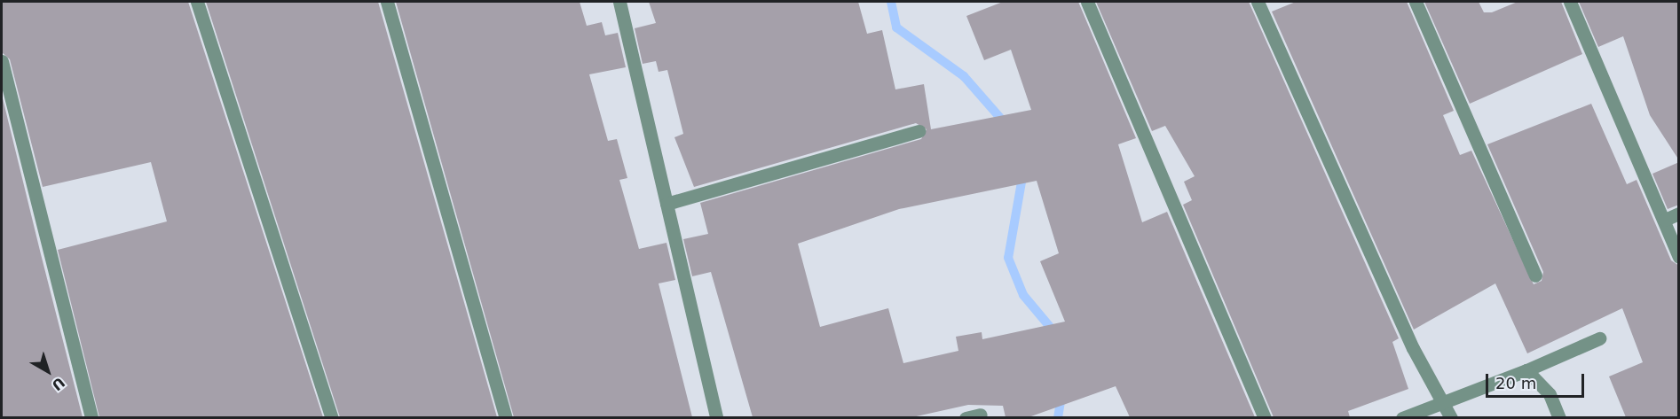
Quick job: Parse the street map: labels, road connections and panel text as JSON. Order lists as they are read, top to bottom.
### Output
{
  "scale_bar": "20 m",
  "north": "bottom right"
}
